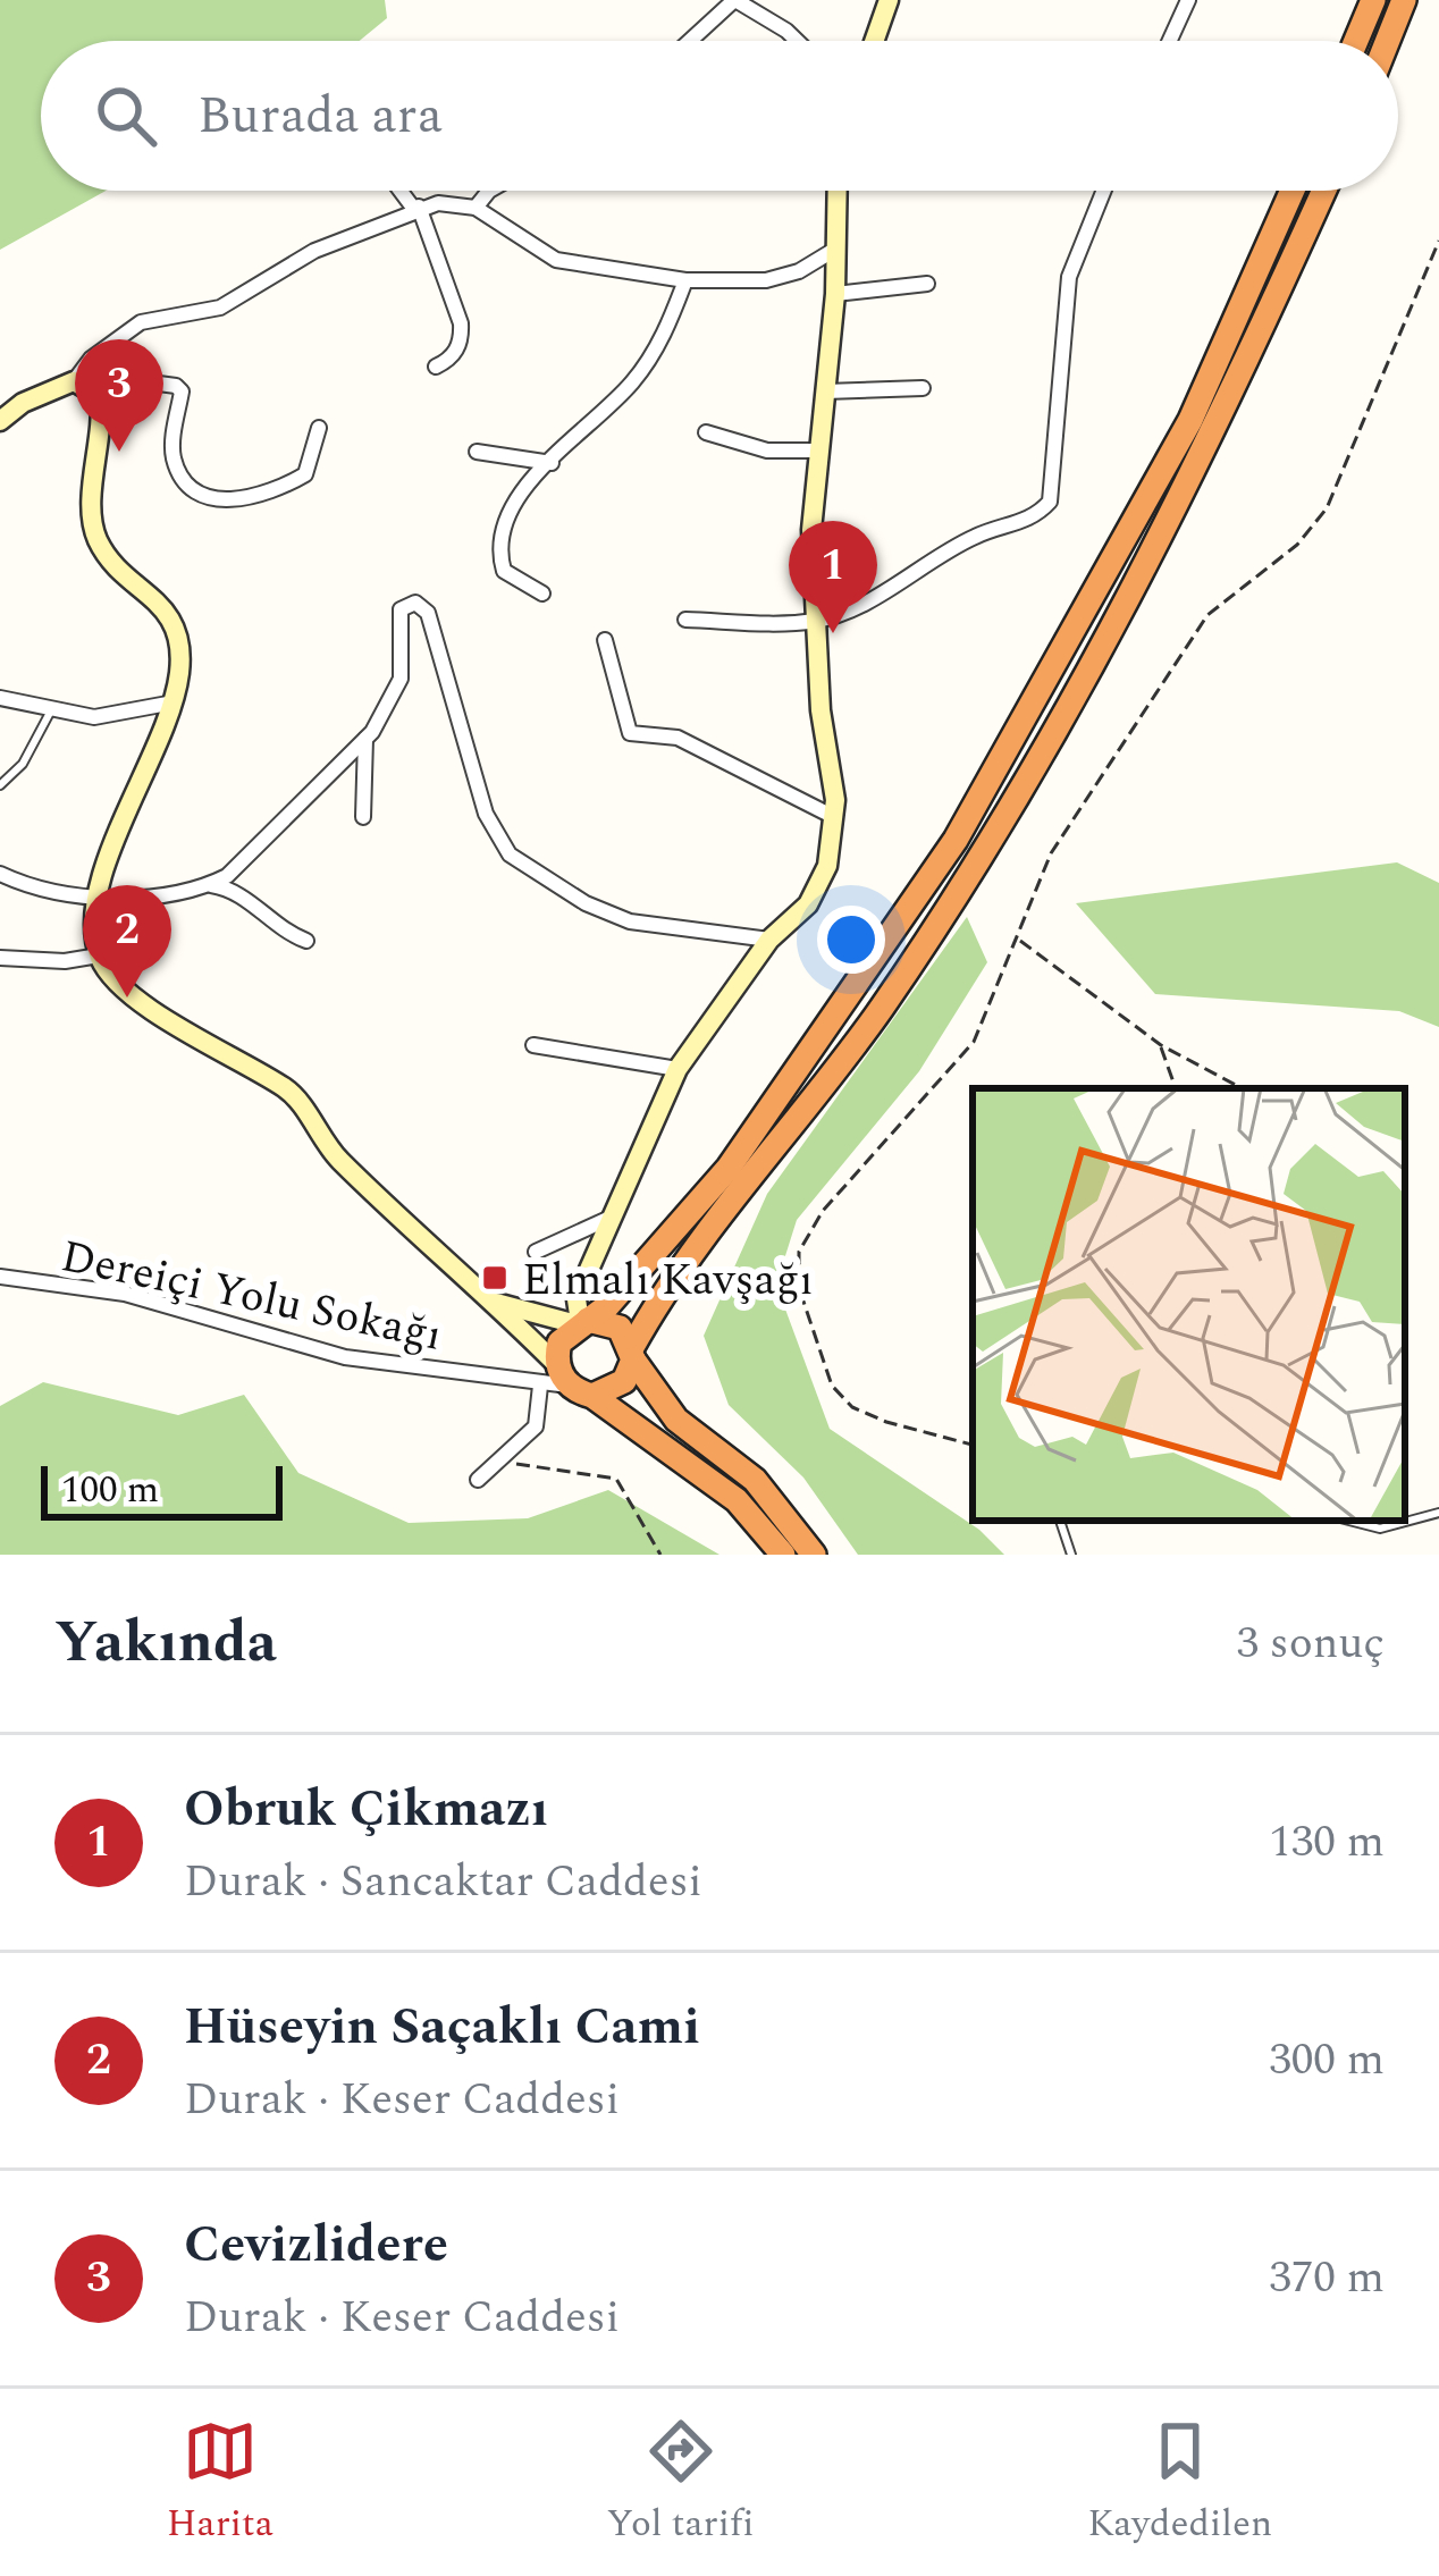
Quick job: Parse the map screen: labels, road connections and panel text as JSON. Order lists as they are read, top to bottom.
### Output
{
  "streets": {
    "street": ["Dereiçi Yolu Sokağı"]
  },
  "places": {
    "transit": ["Elmalı Kavşağı"]
  },
  "scale_bar": "100 m",
  "page": {
    "search": "Burada ara",
    "pins": ["3", "1", "2"],
    "scale": "100 m",
    "heading": ["Yakında", "3 sonuç"],
    "list": [
      {
        "mark": "1",
        "name": "Obruk Çikmazı",
        "note": "Durak · Sancaktar Caddesi",
        "value": "130 m"
      },
      {
        "mark": "2",
        "name": "Hüseyin Saçaklı Cami",
        "note": "Durak · Keser Caddesi",
        "value": "300 m"
      },
      {
        "mark": "3",
        "name": "Cevizlidere",
        "note": "Durak · Keser Caddesi",
        "value": "370 m"
      }
    ],
    "nav": ["Harita", "Yol tarifi", "Kaydedilen"]
  }
}
